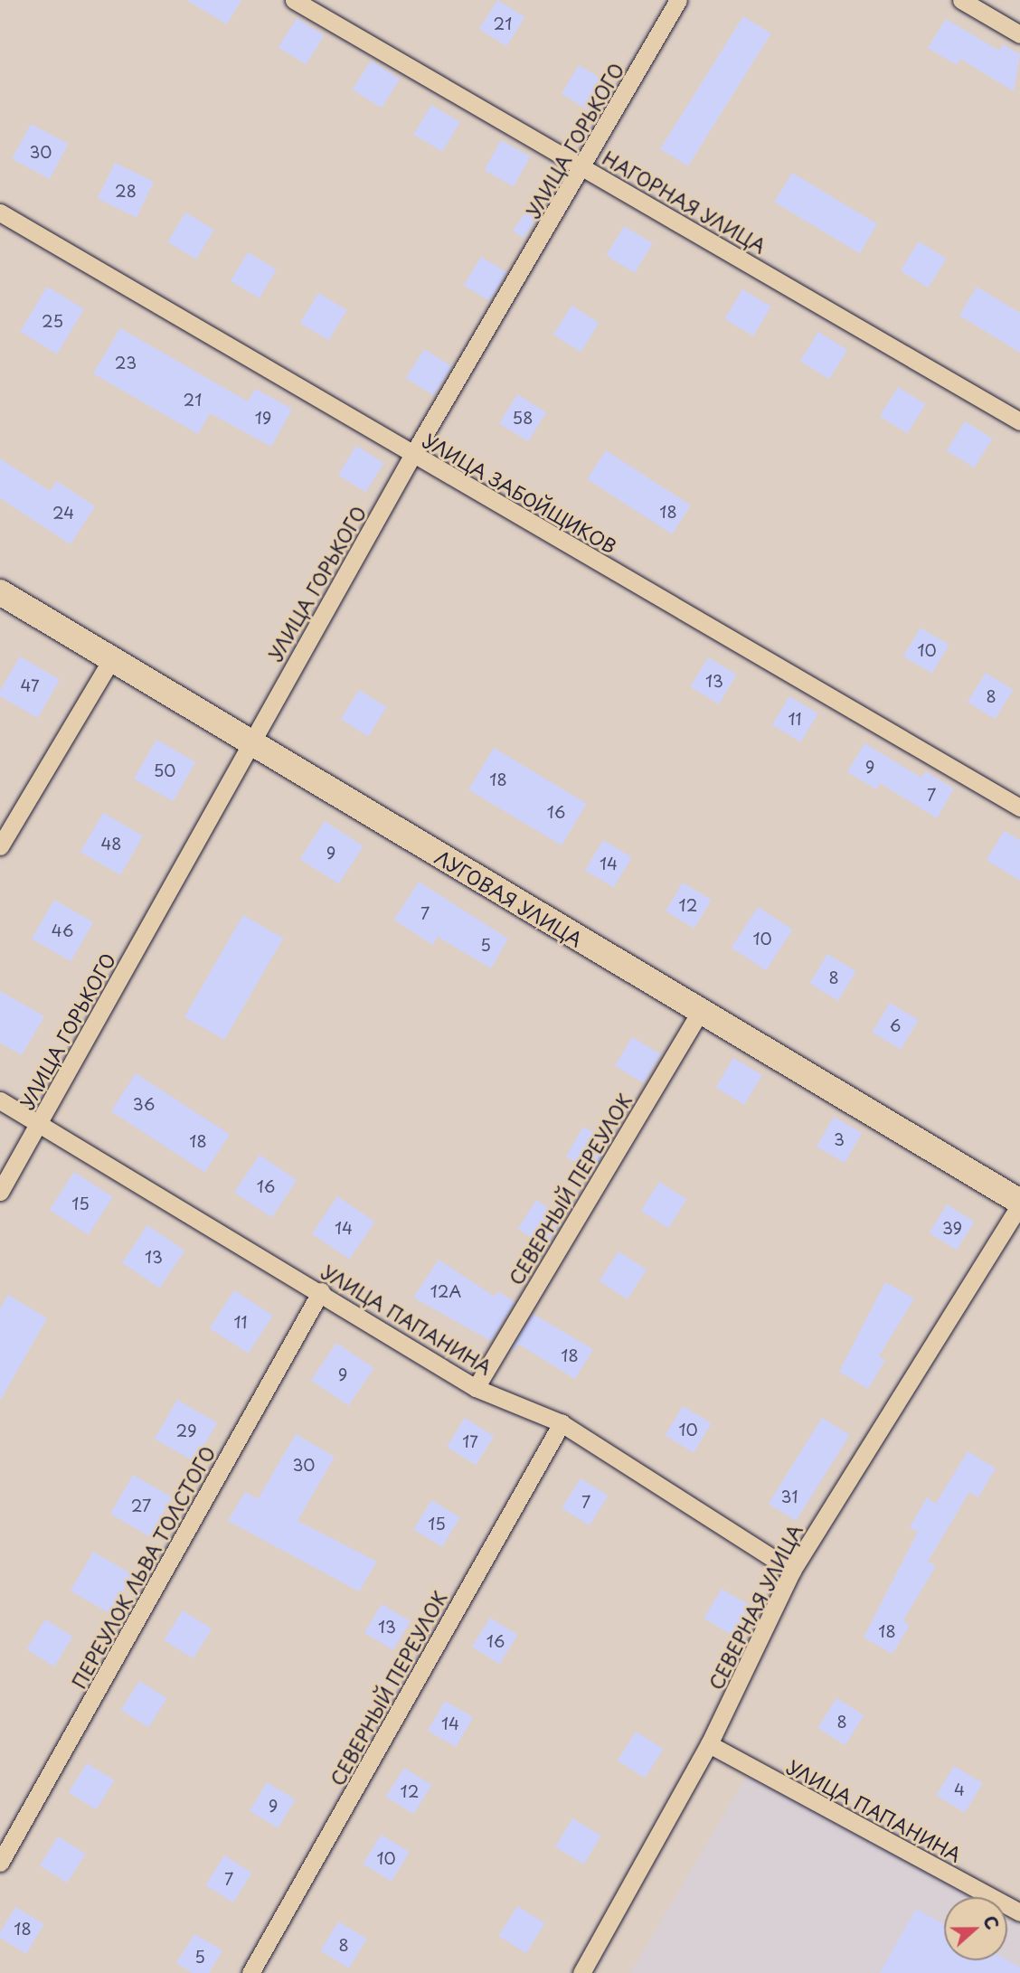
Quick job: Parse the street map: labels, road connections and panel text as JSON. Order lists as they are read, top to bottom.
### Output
{
  "streets": {
    "main road": ["ЛУГОВАЯ УЛИЦА"],
    "street": [
      "УЛИЦА ГОРЬКОГО",
      "НАГОРНАЯ УЛИЦА",
      "УЛИЦА ЗАБОЙЩИКОВ",
      "СЕВЕРНЫЙ ПЕРЕУЛОК",
      "УЛИЦА ПАПАНИНА",
      "ПЕРЕУЛОК ЛЬВА ТОЛСТОГО",
      "СЕВЕРНАЯ УЛИЦА"
    ]
  },
  "crossings": [
    ["УЛИЦА ГОРЬКОГО", "НАГОРНАЯ УЛИЦА"],
    ["УЛИЦА ГОРЬКОГО", "УЛИЦА ЗАБОЙЩИКОВ"],
    ["УЛИЦА ГОРЬКОГО", "ЛУГОВАЯ УЛИЦА"],
    ["УЛИЦА ГОРЬКОГО", "УЛИЦА ПАПАНИНА"],
    ["ЛУГОВАЯ УЛИЦА", "СЕВЕРНЫЙ ПЕРЕУЛОК"],
    ["ЛУГОВАЯ УЛИЦА", "СЕВЕРНАЯ УЛИЦА"],
    ["СЕВЕРНЫЙ ПЕРЕУЛОК", "УЛИЦА ПАПАНИНА"],
    ["УЛИЦА ПАПАНИНА", "ПЕРЕУЛОК ЛЬВА ТОЛСТОГО"],
    ["УЛИЦА ПАПАНИНА", "СЕВЕРНАЯ УЛИЦА"]
  ],
  "house_numbers": [
    "21",
    "30",
    "28",
    "25",
    "23",
    "21",
    "19",
    "58",
    "18",
    "24",
    "10",
    "13",
    "47",
    "8",
    "11",
    "9",
    "50",
    "18",
    "7",
    "16",
    "48",
    "9",
    "14",
    "12",
    "7",
    "46",
    "10",
    "5",
    "8",
    "6",
    "36",
    "3",
    "18",
    "16",
    "15",
    "14",
    "39",
    "13",
    "12А",
    "11",
    "18",
    "9",
    "10",
    "29",
    "17",
    "30",
    "31",
    "7",
    "27",
    "15",
    "13",
    "18",
    "16",
    "8",
    "14",
    "4",
    "12",
    "9",
    "10",
    "7",
    "18",
    "8",
    "5"
  ],
  "north": "right"
}
